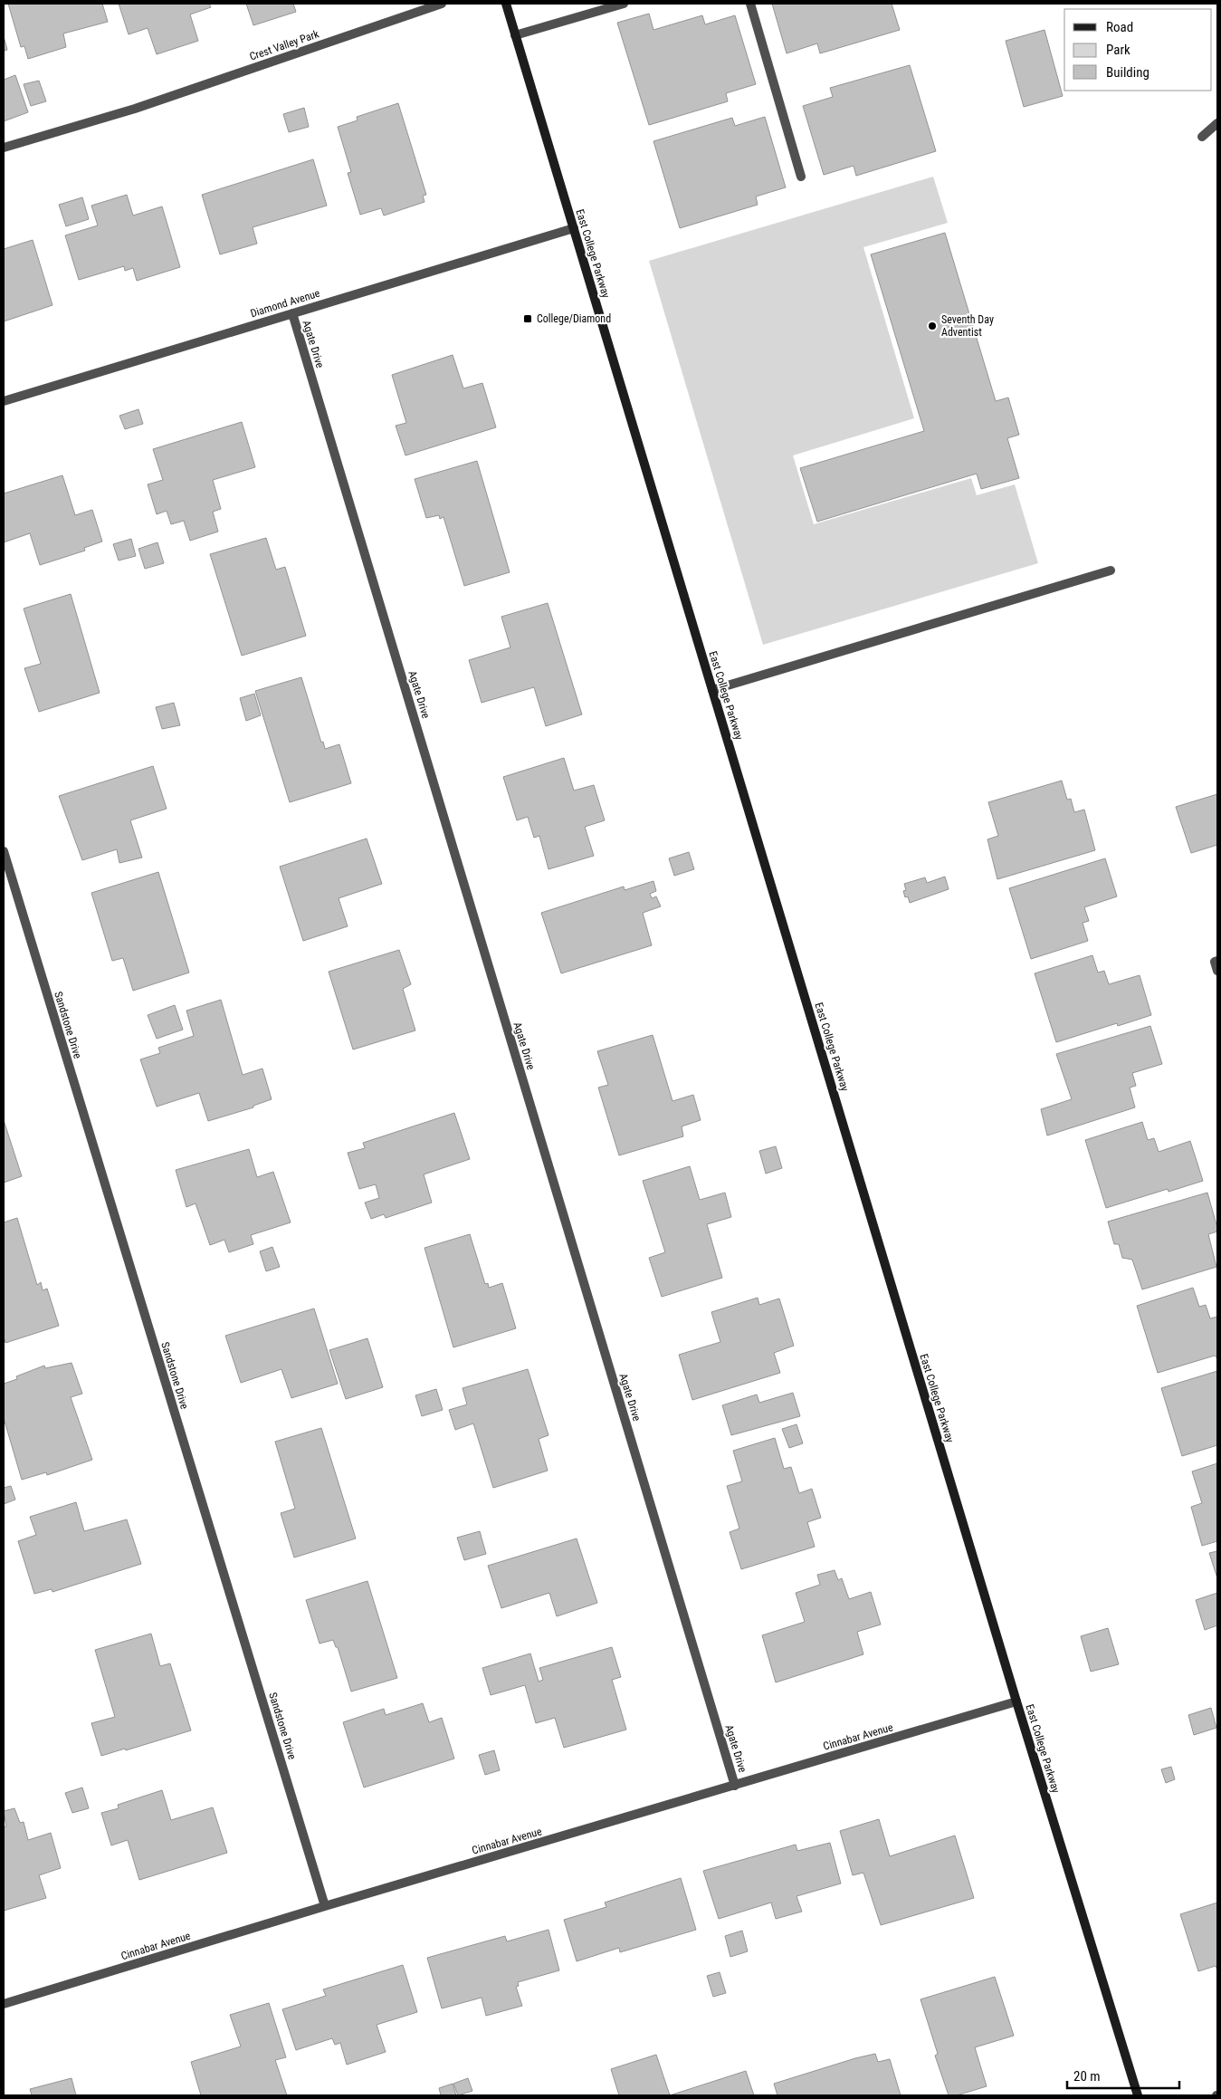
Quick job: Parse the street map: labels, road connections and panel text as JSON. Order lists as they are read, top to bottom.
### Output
{
  "streets": {
    "main road": ["East College Parkway"],
    "street": [
      "Crest Valley Park",
      "Diamond Avenue",
      "Agate Drive",
      "Sandstone Drive",
      "Cinnabar Avenue"
    ]
  },
  "crossings": [
    ["East College Parkway", "Diamond Avenue"],
    ["East College Parkway", "Cinnabar Avenue"],
    ["Diamond Avenue", "Agate Drive"],
    ["Agate Drive", "Cinnabar Avenue"],
    ["Sandstone Drive", "Cinnabar Avenue"]
  ],
  "places": {
    "transit": ["College/Diamond"],
    "other": ["Seventh Day Adventist"]
  },
  "legend": ["Road", "Park", "Building"],
  "scale_bar": "20 m"
}
